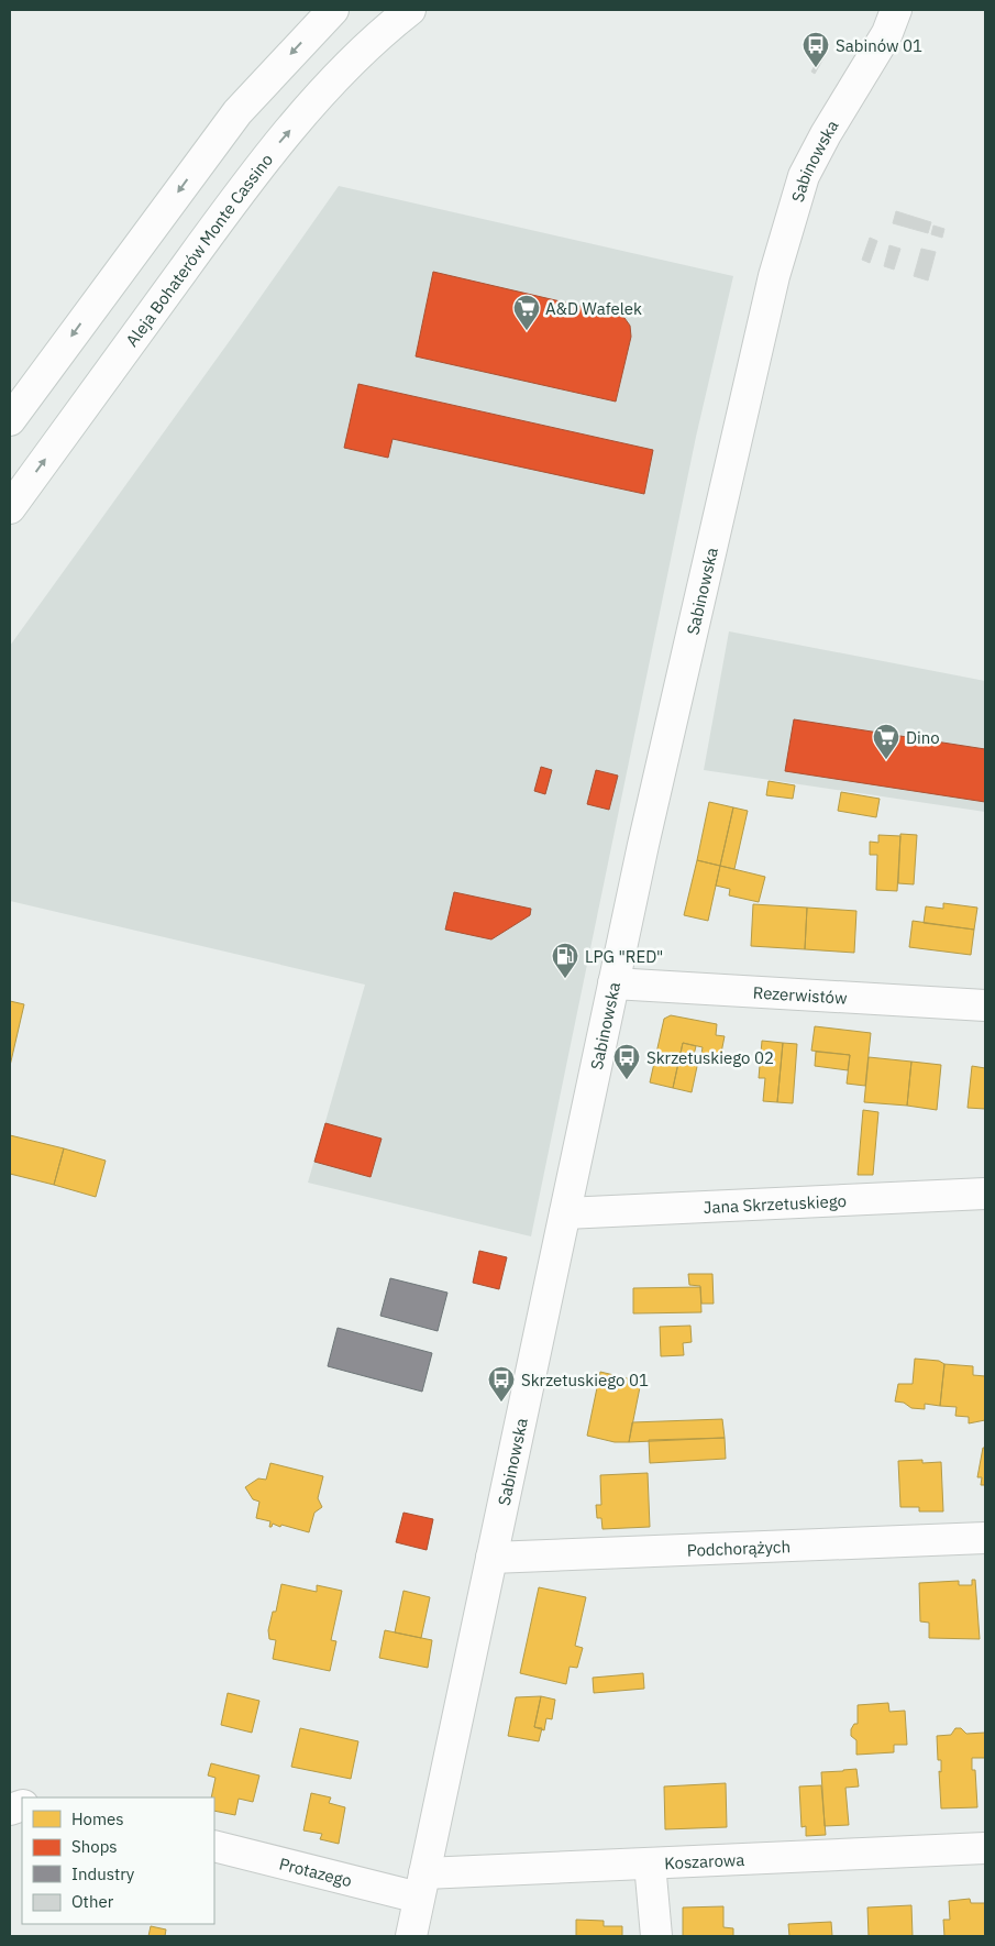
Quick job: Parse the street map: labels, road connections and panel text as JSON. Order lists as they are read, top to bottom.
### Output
{
  "streets": {
    "street": [
      "Sabinowska",
      "Aleja Bohaterów Monte Cassino",
      "Rezerwistów",
      "Jana Skrzetuskiego",
      "Podchorążych",
      "Koszarowa",
      "Protazego"
    ]
  },
  "crossings": [
    ["Sabinowska", "Rezerwistów"],
    ["Sabinowska", "Jana Skrzetuskiego"],
    ["Sabinowska", "Podchorążych"],
    ["Sabinowska", "Koszarowa"],
    ["Sabinowska", "Protazego"],
    ["Koszarowa", "Protazego"]
  ],
  "places": {
    "bus stop": ["Sabinów 01", "Skrzetuskiego 02", "Skrzetuskiego 01"],
    "supermarket": ["A&D Wafelek", "Dino"],
    "fuel station": ["LPG \"RED\""]
  },
  "legend": [
    "Homes",
    "Shops",
    "Industry",
    "Other"
  ]
}
